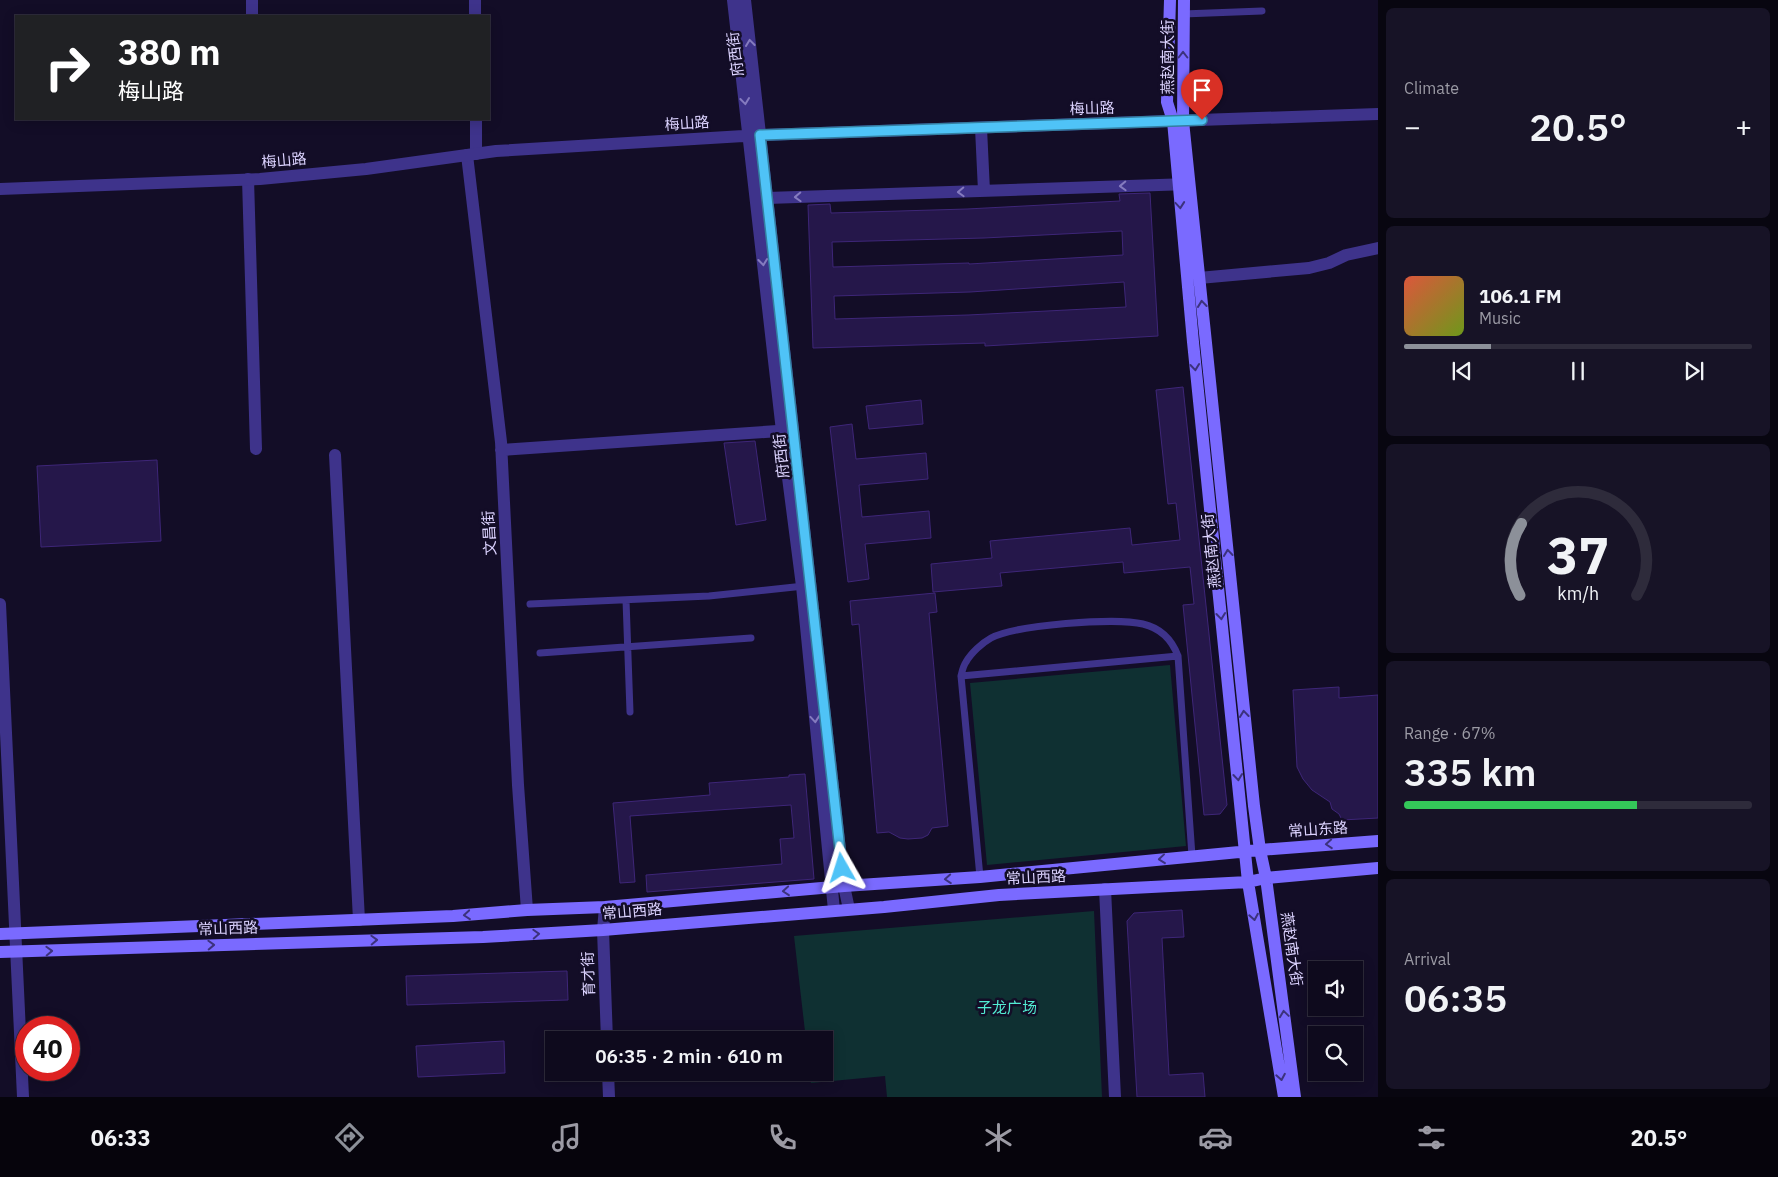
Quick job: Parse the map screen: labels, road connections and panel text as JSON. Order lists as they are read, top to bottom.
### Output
{
  "streets": {
    "main road": ["燕赵南大街", "常山东路", "常山西路"],
    "street": [
      "府西街",
      "梅山路",
      "文昌街",
      "育才街"
    ]
  },
  "crossings": [
    ["府西街", "梅山路"],
    ["府西街", "常山西路"],
    ["燕赵南大街", "梅山路"],
    ["燕赵南大街", "常山东路"],
    ["燕赵南大街", "常山西路"],
    ["梅山路", "文昌街"],
    ["文昌街", "常山西路"],
    ["常山东路", "常山西路"],
    ["常山西路", "育才街"]
  ],
  "parks": ["子龙广场"],
  "page": {
    "tile": [
      "Climate",
      ["Range · 67%", "335 km"],
      ["Arrival", "06:35"]
    ],
    "turn": ["380 m", "梅山路"],
    "heat": ["−", "20.5°", "+"],
    "song": ["106.1 FM", "Music"],
    "limit": "40",
    "trip": "06:35 · 2 min · 610 m",
    "tabs": ["06:33", "20.5°"],
    "gauge": ["37", "km/h"]
  }
}
